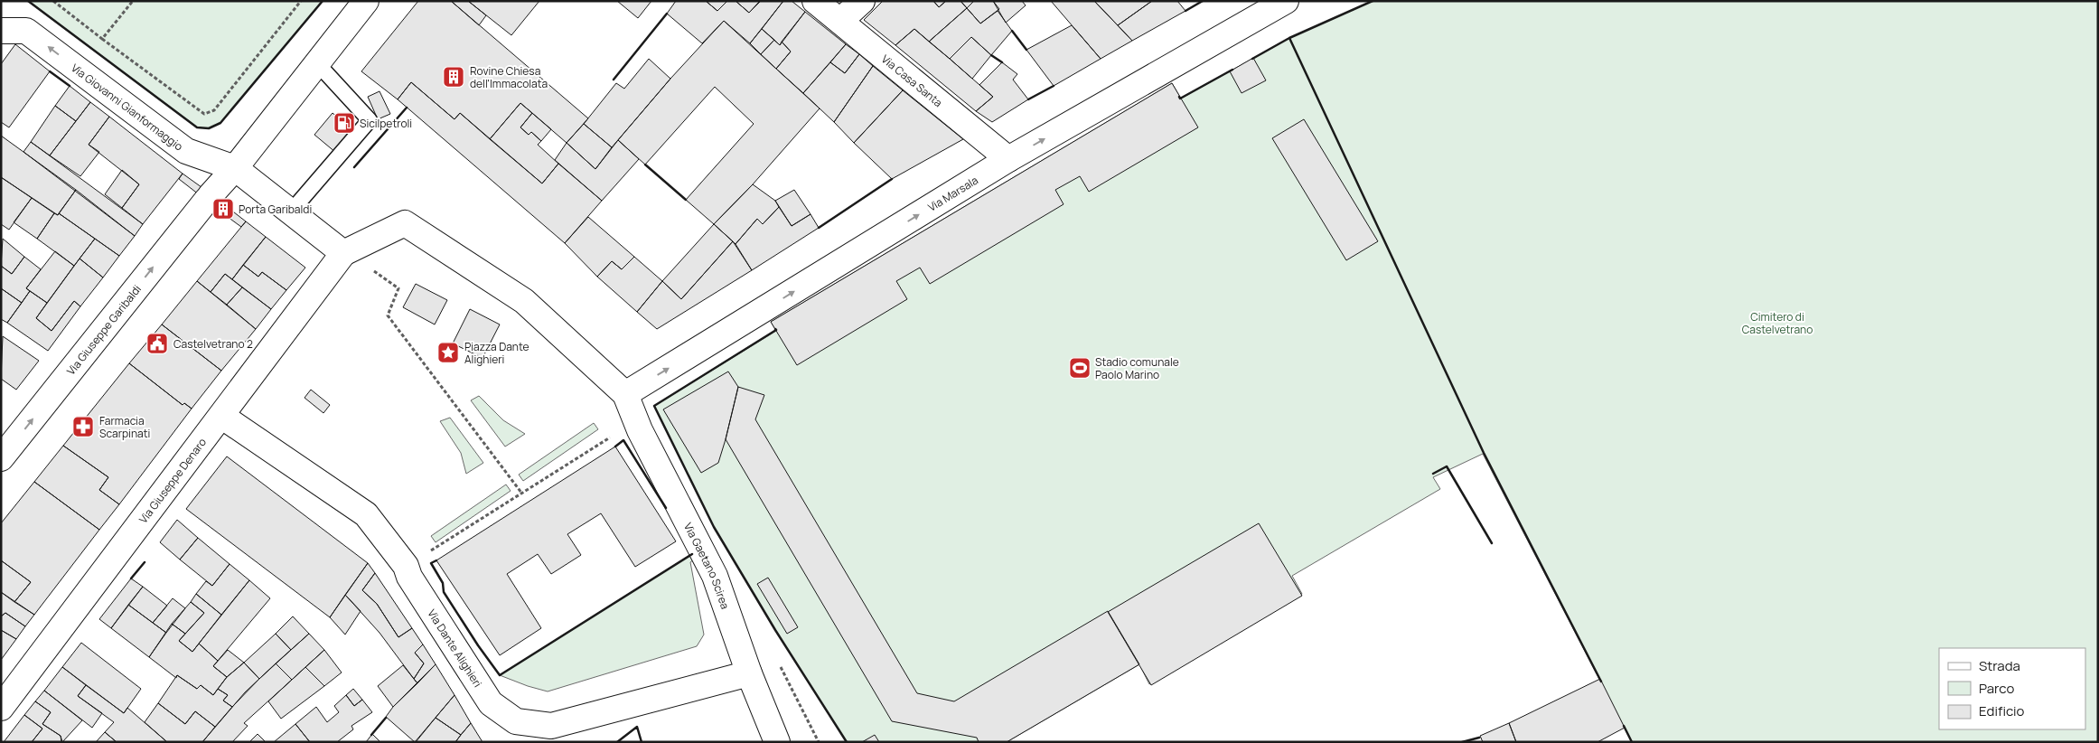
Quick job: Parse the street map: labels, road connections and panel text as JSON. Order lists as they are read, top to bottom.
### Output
{
  "streets": {
    "street": [
      "Via Casa Santa",
      "Via Giovanni Gianformaggio",
      "Via Marsala",
      "Via Giuseppe Garibaldi",
      "Via Giuseppe Denaro",
      "Via Gaetano Scirea",
      "Via Dante Alighieri"
    ]
  },
  "crossings": [
    ["Via Casa Santa", "Via Marsala"],
    ["Via Giovanni Gianformaggio", "Via Giuseppe Garibaldi"],
    ["Via Giovanni Gianformaggio", "Via Giuseppe Denaro"],
    ["Via Marsala", "Via Gaetano Scirea"],
    ["Via Giuseppe Denaro", "Via Dante Alighieri"],
    ["Via Gaetano Scirea", "Via Dante Alighieri"]
  ],
  "one_way": ["Via Giovanni Gianformaggio", "Via Marsala", "Via Giuseppe Garibaldi"],
  "parks": ["Cimitero di Castelvetrano"],
  "places": {
    "building": ["Rovine Chiesa dell'Immacolata", "Porta Garibaldi"],
    "fuel station": ["Sicilpetroli"],
    "public building": ["Castelvetrano 2"],
    "place": ["Piazza Dante Alighieri"],
    "sports": ["Stadio comunale Paolo Marino"],
    "pharmacy": ["Farmacia Scarpinati"]
  },
  "legend": ["Strada", "Parco", "Edificio"]
}
